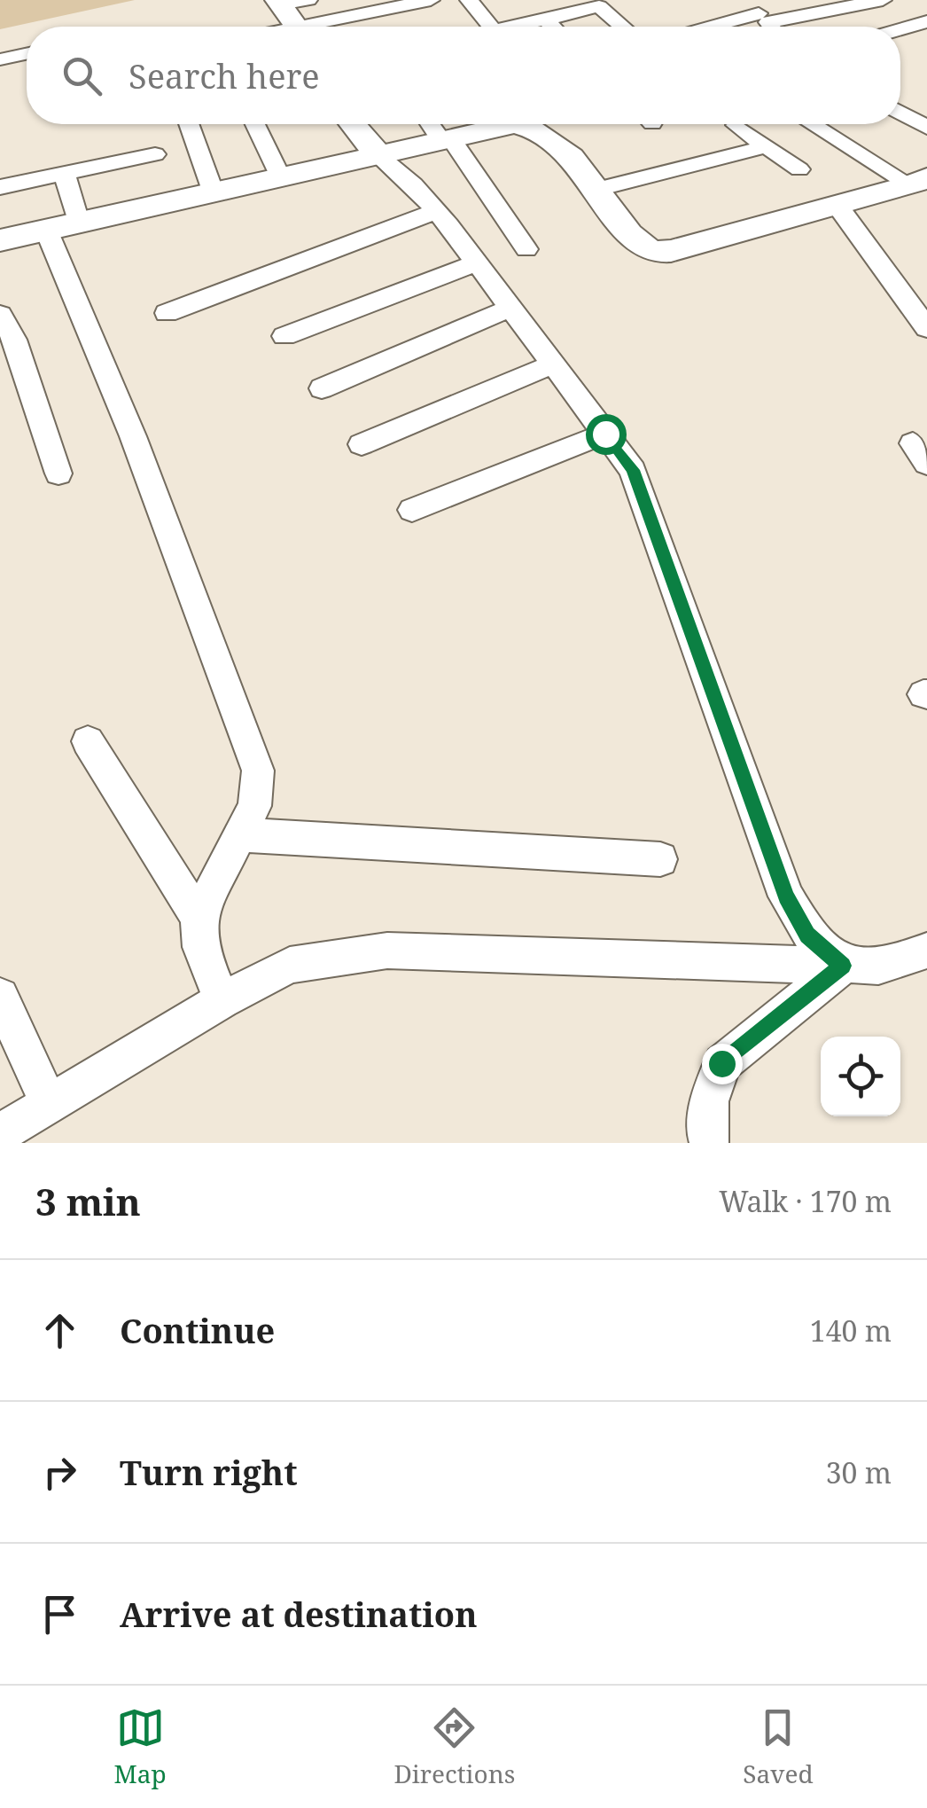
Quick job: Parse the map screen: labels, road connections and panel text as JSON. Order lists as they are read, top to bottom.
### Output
{
  "page": {
    "search": "Search here",
    "heading": ["3 min", "Walk · 170 m"],
    "list": [
      ["Continue", "140 m"],
      ["Turn right", "30 m"],
      "Arrive at destination"
    ],
    "nav": ["Map", "Directions", "Saved"]
  }
}
